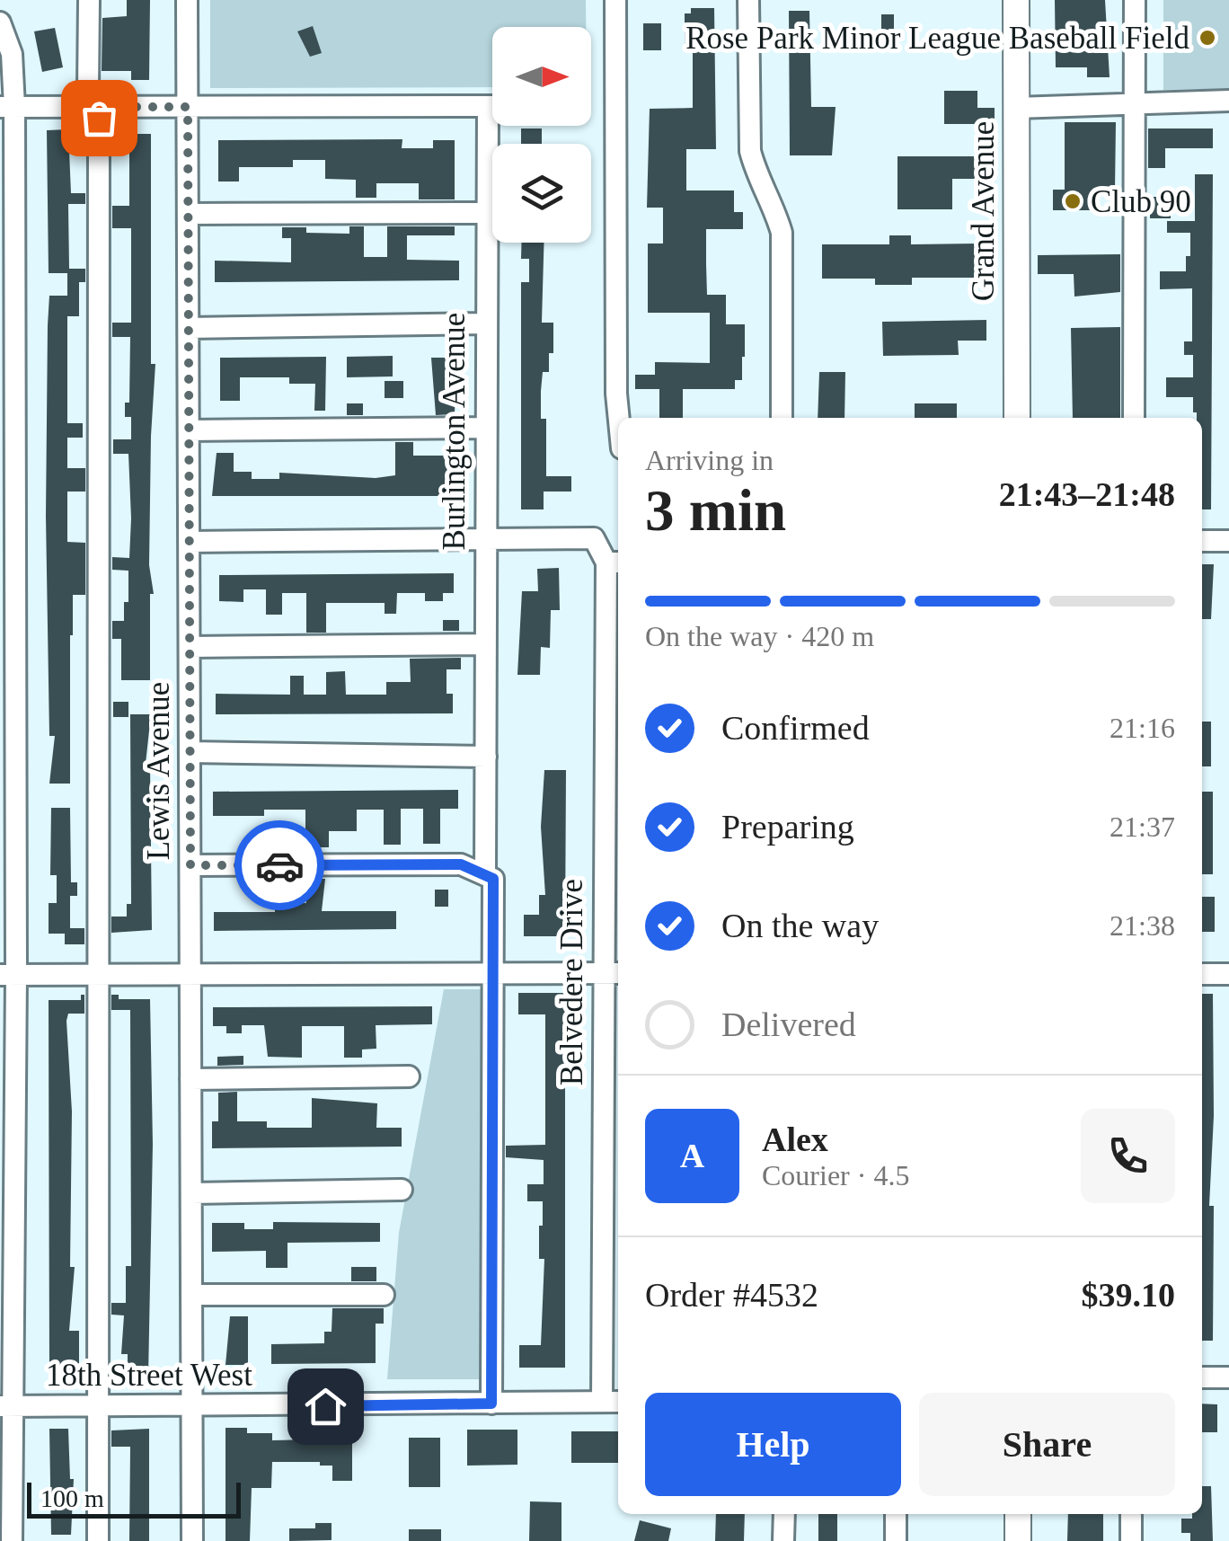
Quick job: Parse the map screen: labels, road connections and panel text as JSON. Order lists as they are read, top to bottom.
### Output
{
  "streets": {
    "main road": ["Grand Avenue"],
    "street": [
      "Burlington Avenue",
      "Lewis Avenue",
      "Belvedere Drive",
      "18th Street West"
    ]
  },
  "crossings": [
    ["Lewis Avenue", "18th Street West"],
    ["Belvedere Drive", "18th Street West"]
  ],
  "places": ["Rose Park Minor League Baseball Field", "Club 90"],
  "scale_bar": "100 m",
  "north": "right",
  "page": {
    "heading": ["3 min", "Arriving in", "21:43–21:48"],
    "panel": [
      "Alex",
      "Courier · 4.5",
      "Order #4532",
      "$39.10"
    ],
    "bar": "On the way · 420 m",
    "list": [
      ["Confirmed", "21:16"],
      ["Preparing", "21:37"],
      ["On the way", "21:38"],
      "Delivered"
    ],
    "round": "A",
    "buttons": ["Help", "Share"],
    "scale": "100 m"
  }
}
